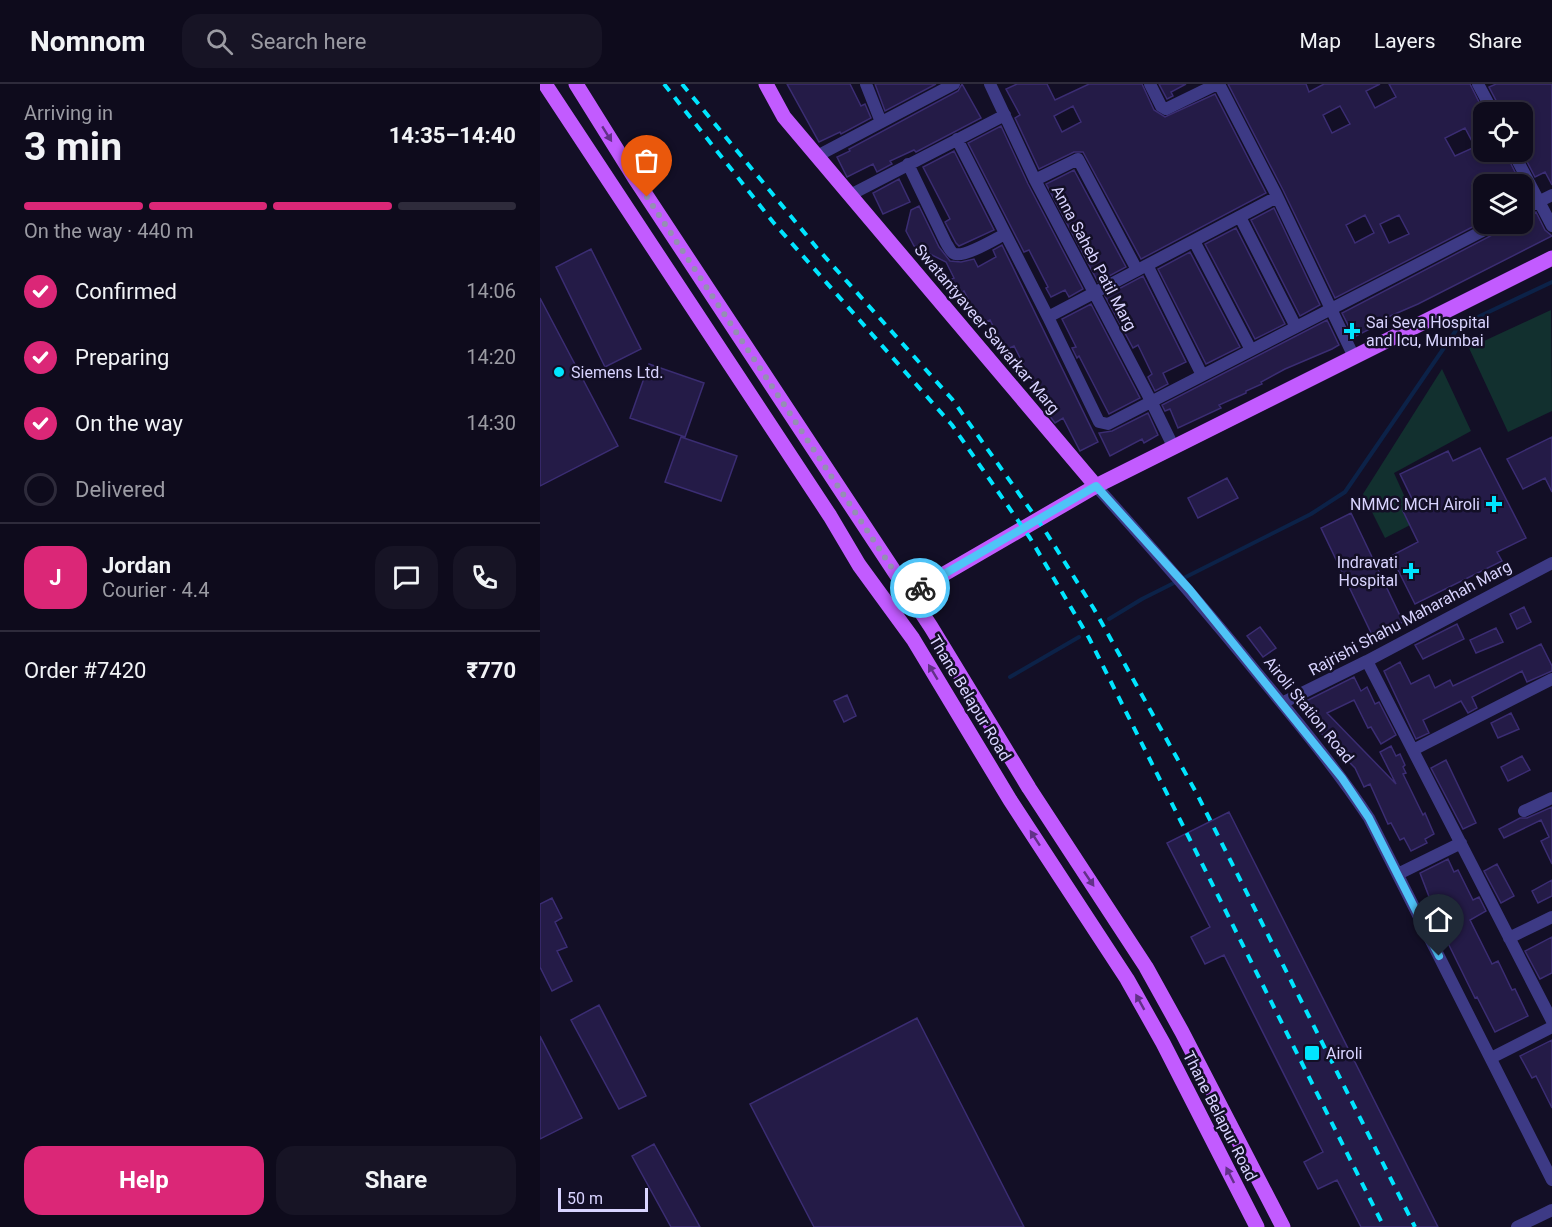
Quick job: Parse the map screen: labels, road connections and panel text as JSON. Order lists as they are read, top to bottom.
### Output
{
  "streets": {
    "main road": ["Swatantyaveer Sawarkar Marg", "Thane Belapur Road"],
    "street": ["Anna Saheb Patil Marg", "Rajrishi Shahu Maharahah Marg", "Airoli Station Road"]
  },
  "crossings": [
    ["Swatantyaveer Sawarkar Marg", "Airoli Station Road"],
    ["Rajrishi Shahu Maharahah Marg", "Airoli Station Road"]
  ],
  "places": {
    "health": ["Sai Seva Hospital and Icu, Mumbai", "NMMC MCH Airoli", "Indravati Hospital"],
    "other": ["Siemens Ltd."],
    "transit": ["Airoli"]
  },
  "scale_bar": "50 m",
  "page": {
    "header": "Nomnom",
    "search": "Search here",
    "nav": ["Map", "Layers", "Share"],
    "heading": ["3 min", "Arriving in", "14:35–14:40"],
    "panel": [
      "Jordan",
      "Courier · 4.4",
      "Order #7420",
      "₹770"
    ],
    "bar": "On the way · 440 m",
    "list": [
      ["Confirmed", "14:06"],
      ["Preparing", "14:20"],
      ["On the way", "14:30"],
      "Delivered"
    ],
    "round": "J",
    "buttons": ["Help", "Share"],
    "scale": "50 m"
  }
}
